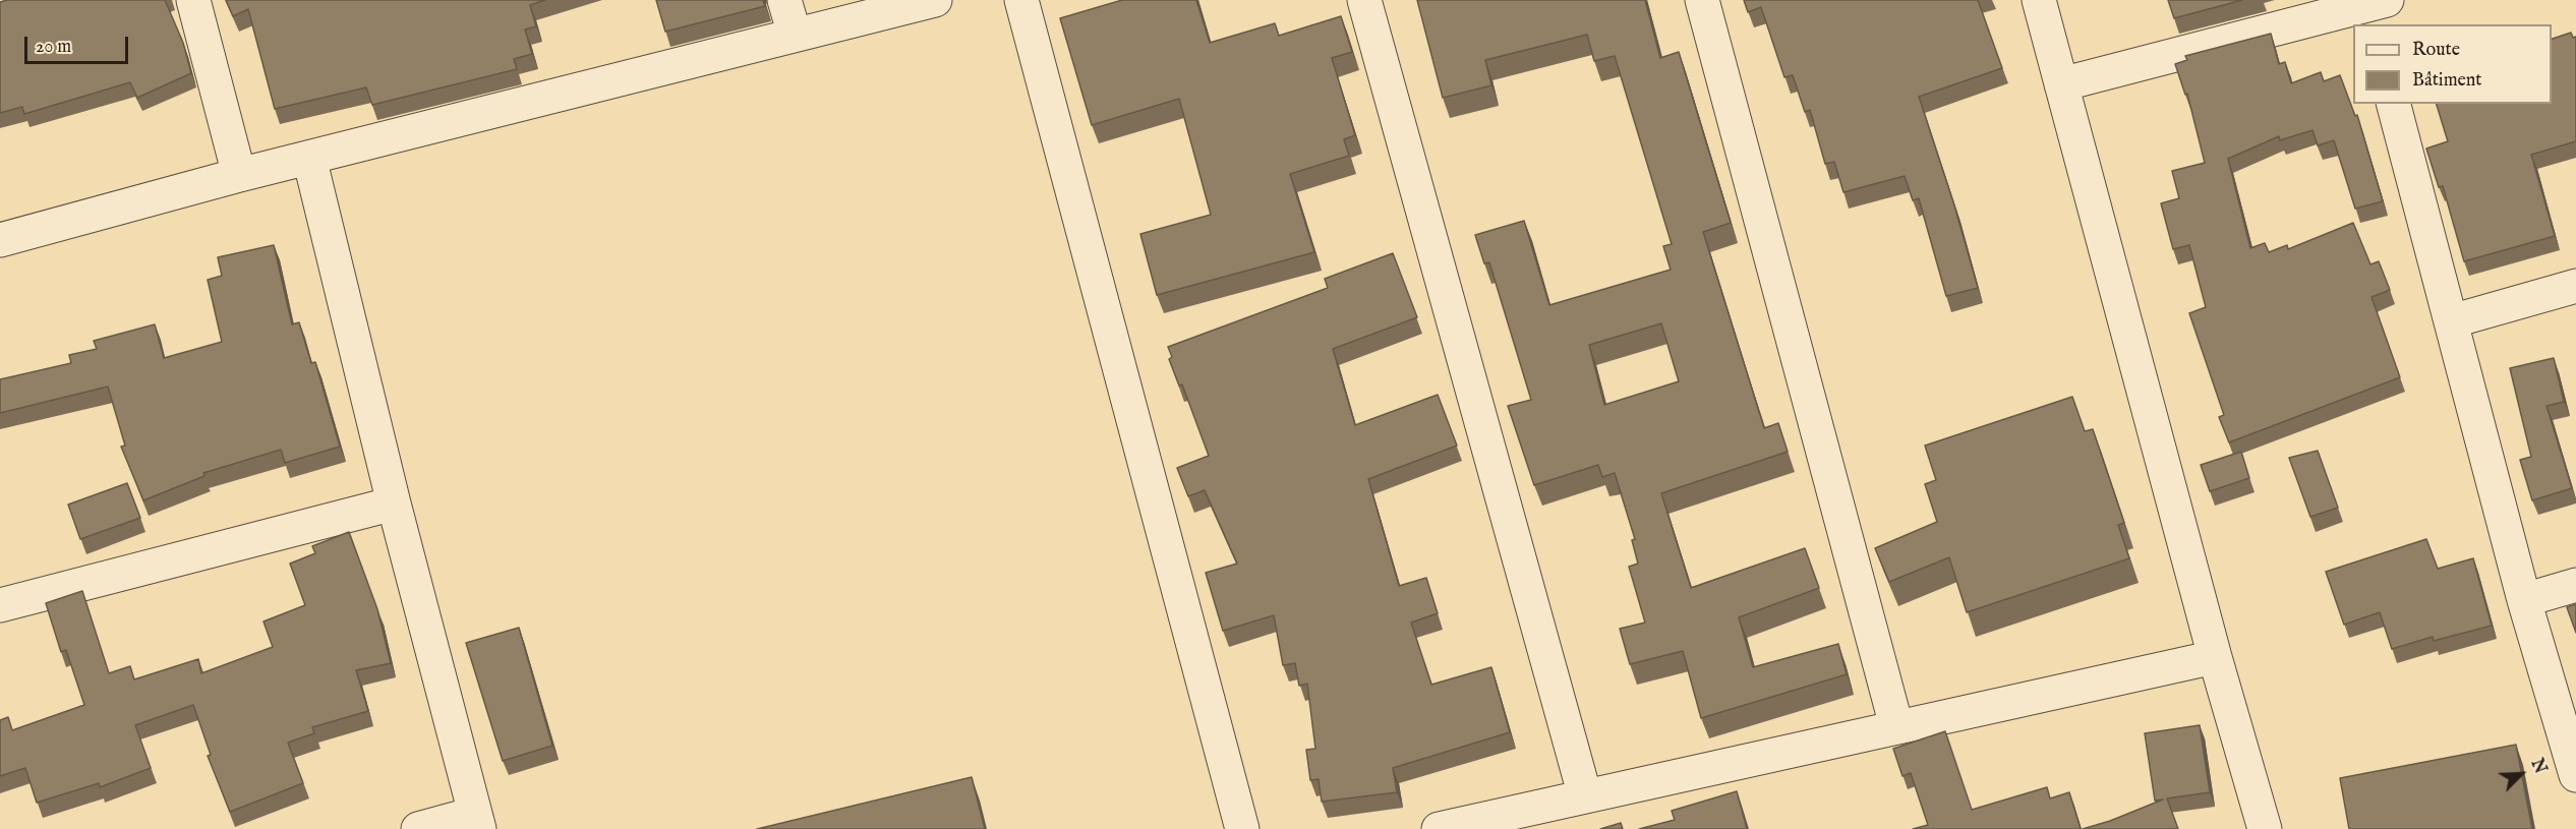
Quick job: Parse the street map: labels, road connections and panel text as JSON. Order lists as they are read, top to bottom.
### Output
{
  "legend": ["Route", "Bâtiment"],
  "scale_bar": "20 m",
  "north": "top right"
}
